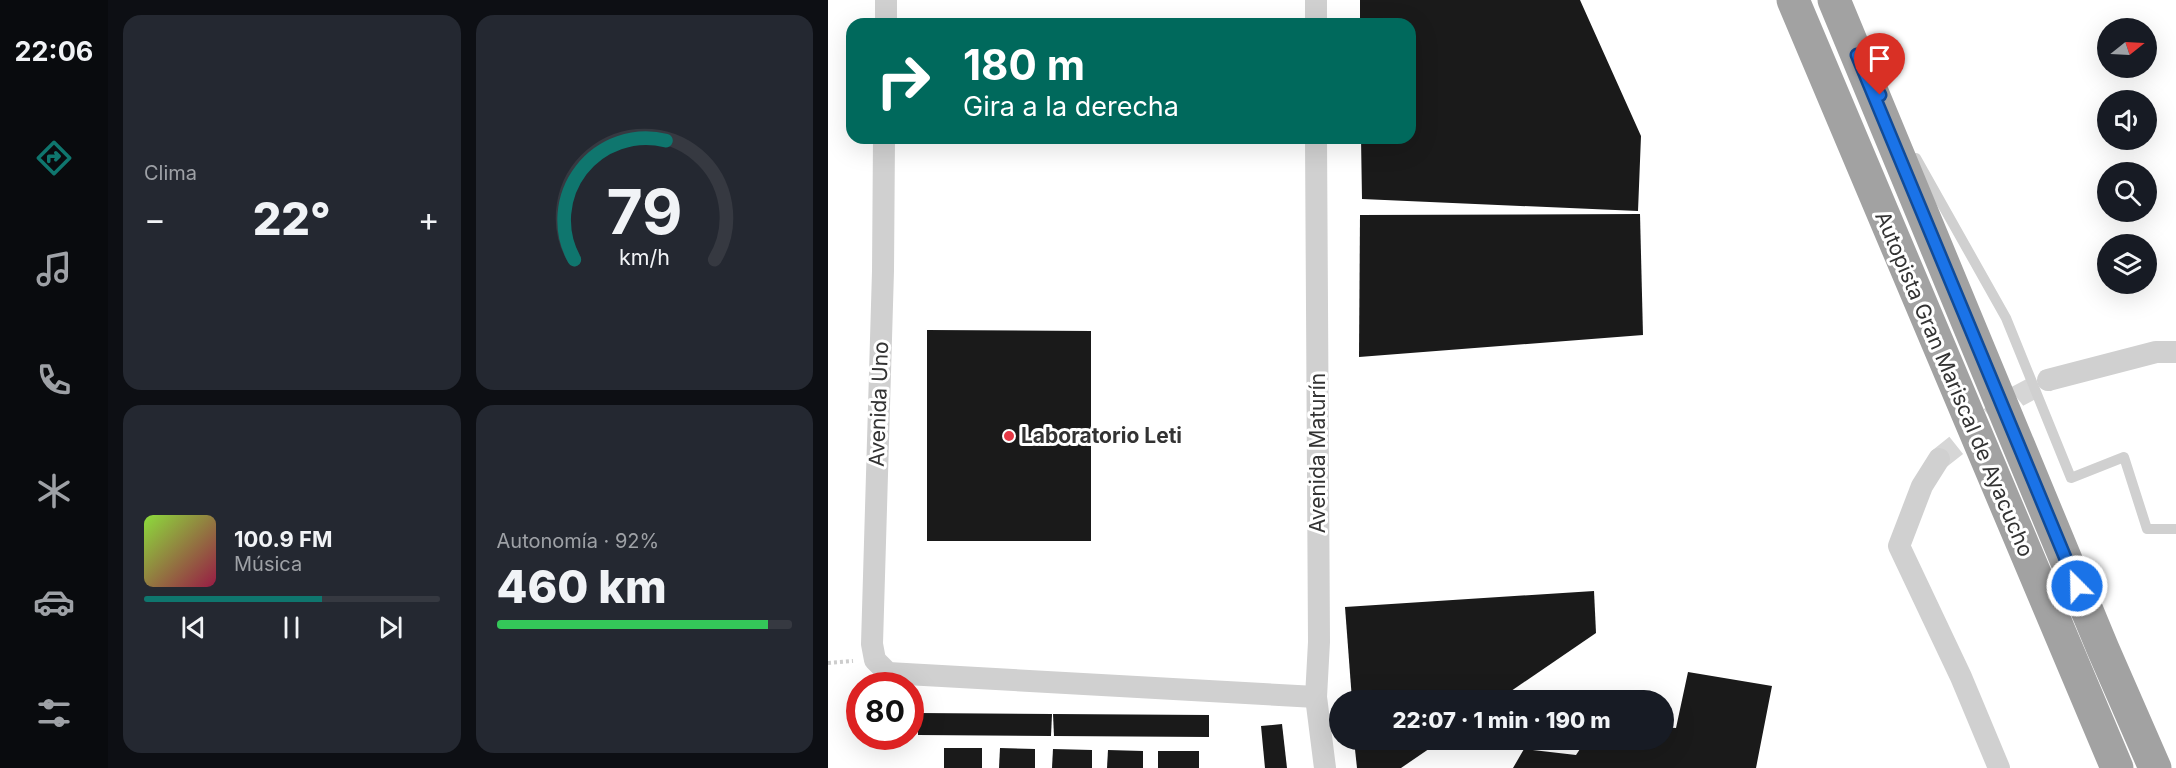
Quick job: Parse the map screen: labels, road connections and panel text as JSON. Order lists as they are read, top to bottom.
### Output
{
  "streets": {
    "highway": ["Autopista Gran Mariscal de Ayacucho"],
    "street": ["Avenida Uno", "Avenida Maturín"]
  },
  "crossings": [
    ["Avenida Uno", "Avenida Maturín"]
  ],
  "places": ["Laboratorio Leti"],
  "north": "right",
  "page": {
    "tabs": "22:06",
    "tile": [
      "Clima",
      ["Autonomía · 92%", "460 km"]
    ],
    "turn": ["180 m", "Gira a la derecha"],
    "heat": ["−", "22°", "+"],
    "song": ["100.9 FM", "Música"],
    "limit": "80",
    "trip": "22:07 · 1 min · 190 m",
    "gauge": ["79", "km/h"]
  }
}
